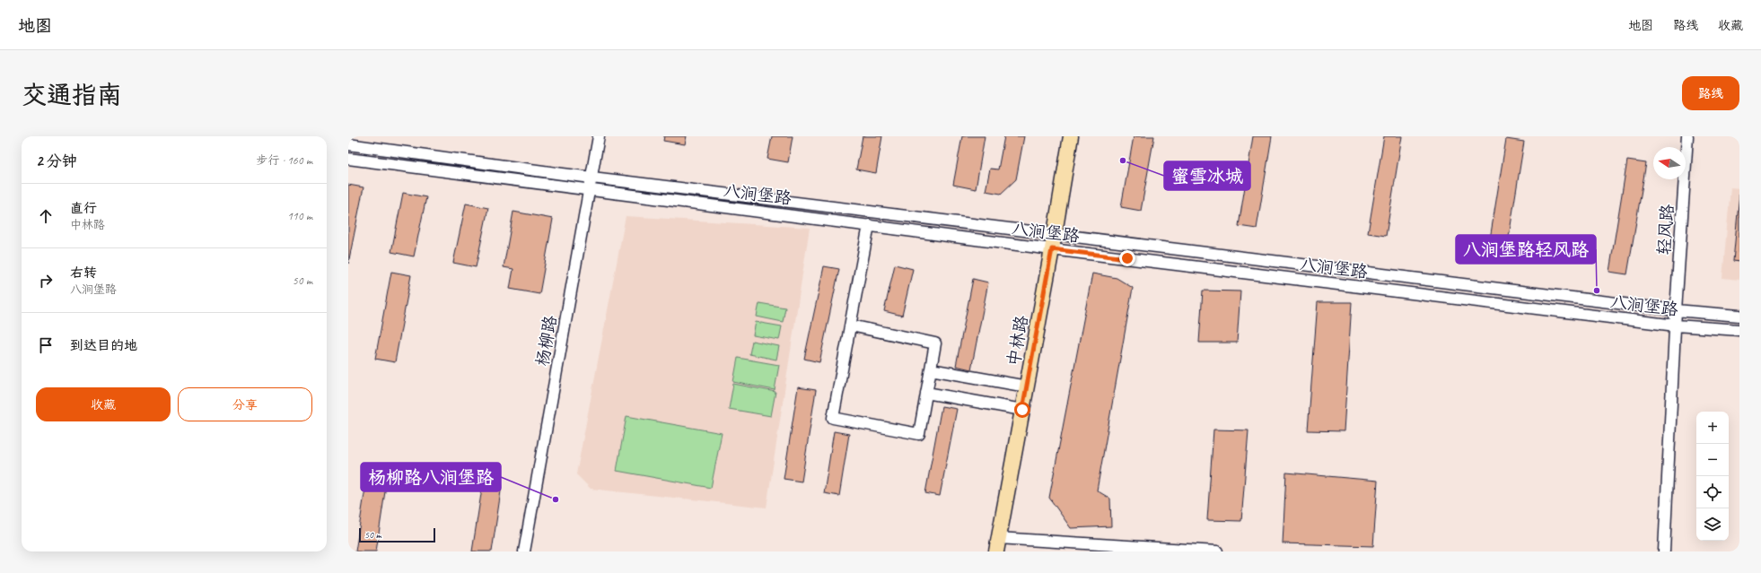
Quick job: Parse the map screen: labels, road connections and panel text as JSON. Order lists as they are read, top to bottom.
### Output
{
  "streets": {
    "main road": ["中林路"],
    "street": ["八涧堡路", "轻风路", "杨柳路"]
  },
  "crossings": [
    ["八涧堡路", "轻风路"],
    ["八涧堡路", "杨柳路"],
    ["八涧堡路", "中林路"]
  ],
  "places": ["蜜雪冰城", "八涧堡路轻风路", "杨柳路八涧堡路"],
  "scale_bar": "50 m",
  "north": "left",
  "page": {
    "header": "地图",
    "nav": ["地图", "路线", "收藏"],
    "buttons": [
      "路线",
      ["收藏", "分享"]
    ],
    "title": "交通指南",
    "heading": ["2 分钟", "步行 · 160 m"],
    "list": [
      ["直行", "中林路", "110 m"],
      ["右转", "八涧堡路", "50 m"],
      "到达目的地"
    ],
    "map_buttons": ["+", "−"],
    "scale": "50 m"
  }
}
